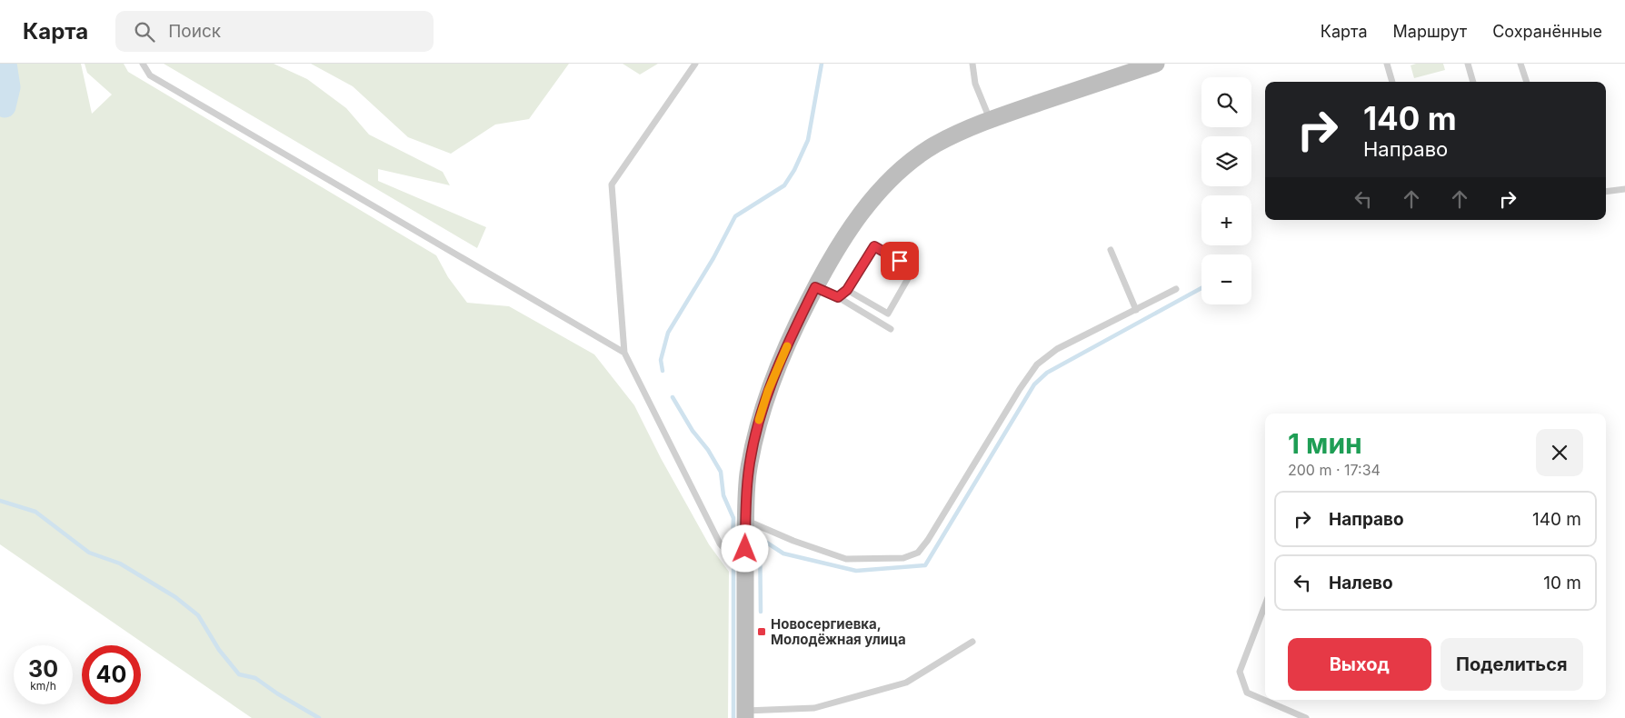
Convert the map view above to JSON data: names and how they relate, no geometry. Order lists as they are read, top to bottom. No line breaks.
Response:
{"places":{"transit":["Новосергиевка, Молодёжная улица"]},"page":{"header":"Карта","search":"Поиск","nav":["Карта","Маршрут","Сохранённые"],"map_buttons":["+","−"],"turn":["140 m","Направо"],"heading":["1 мин","200 m · 17:34"],"list":[{"name":"Направо","value":"140 m"},{"name":"Налево","value":"10 m"}],"buttons":["Выход","Поделиться"],"speed":"30 km/h","limit":"40"}}
